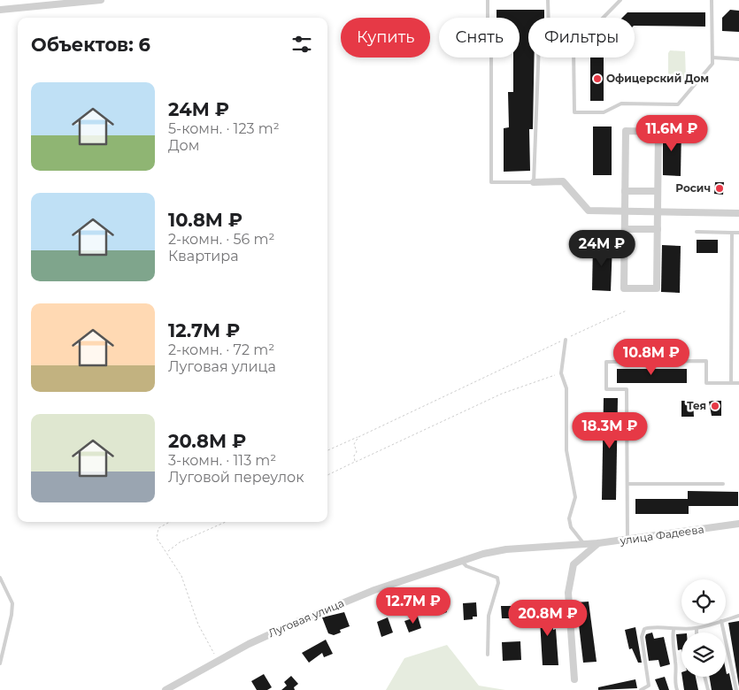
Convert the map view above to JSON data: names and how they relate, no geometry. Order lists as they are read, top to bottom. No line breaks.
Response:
{"streets":{"street":["улица Фадеева","Луговая улица"]},"crossings":[["улица Фадеева","Луговая улица"]],"places":["Офицерский Дом","Росич","Тея"],"page":{"chip":["Купить","Снять","Фильтры"],"heading":"Объектов: 6","list":[{"name":"24M ₽","note":"5-комн. · 123 m² · Дом"},{"name":"10.8M ₽","note":"2-комн. · 56 m² · Квартира"},{"name":"12.7M ₽","note":"2-комн. · 72 m² · Луговая улица"},{"name":"20.8M ₽","note":"3-комн. · 113 m² · Луговой переулок"}],"price":["11.6M ₽","24M ₽","10.8M ₽","18.3M ₽","12.7M ₽","20.8M ₽"]}}
